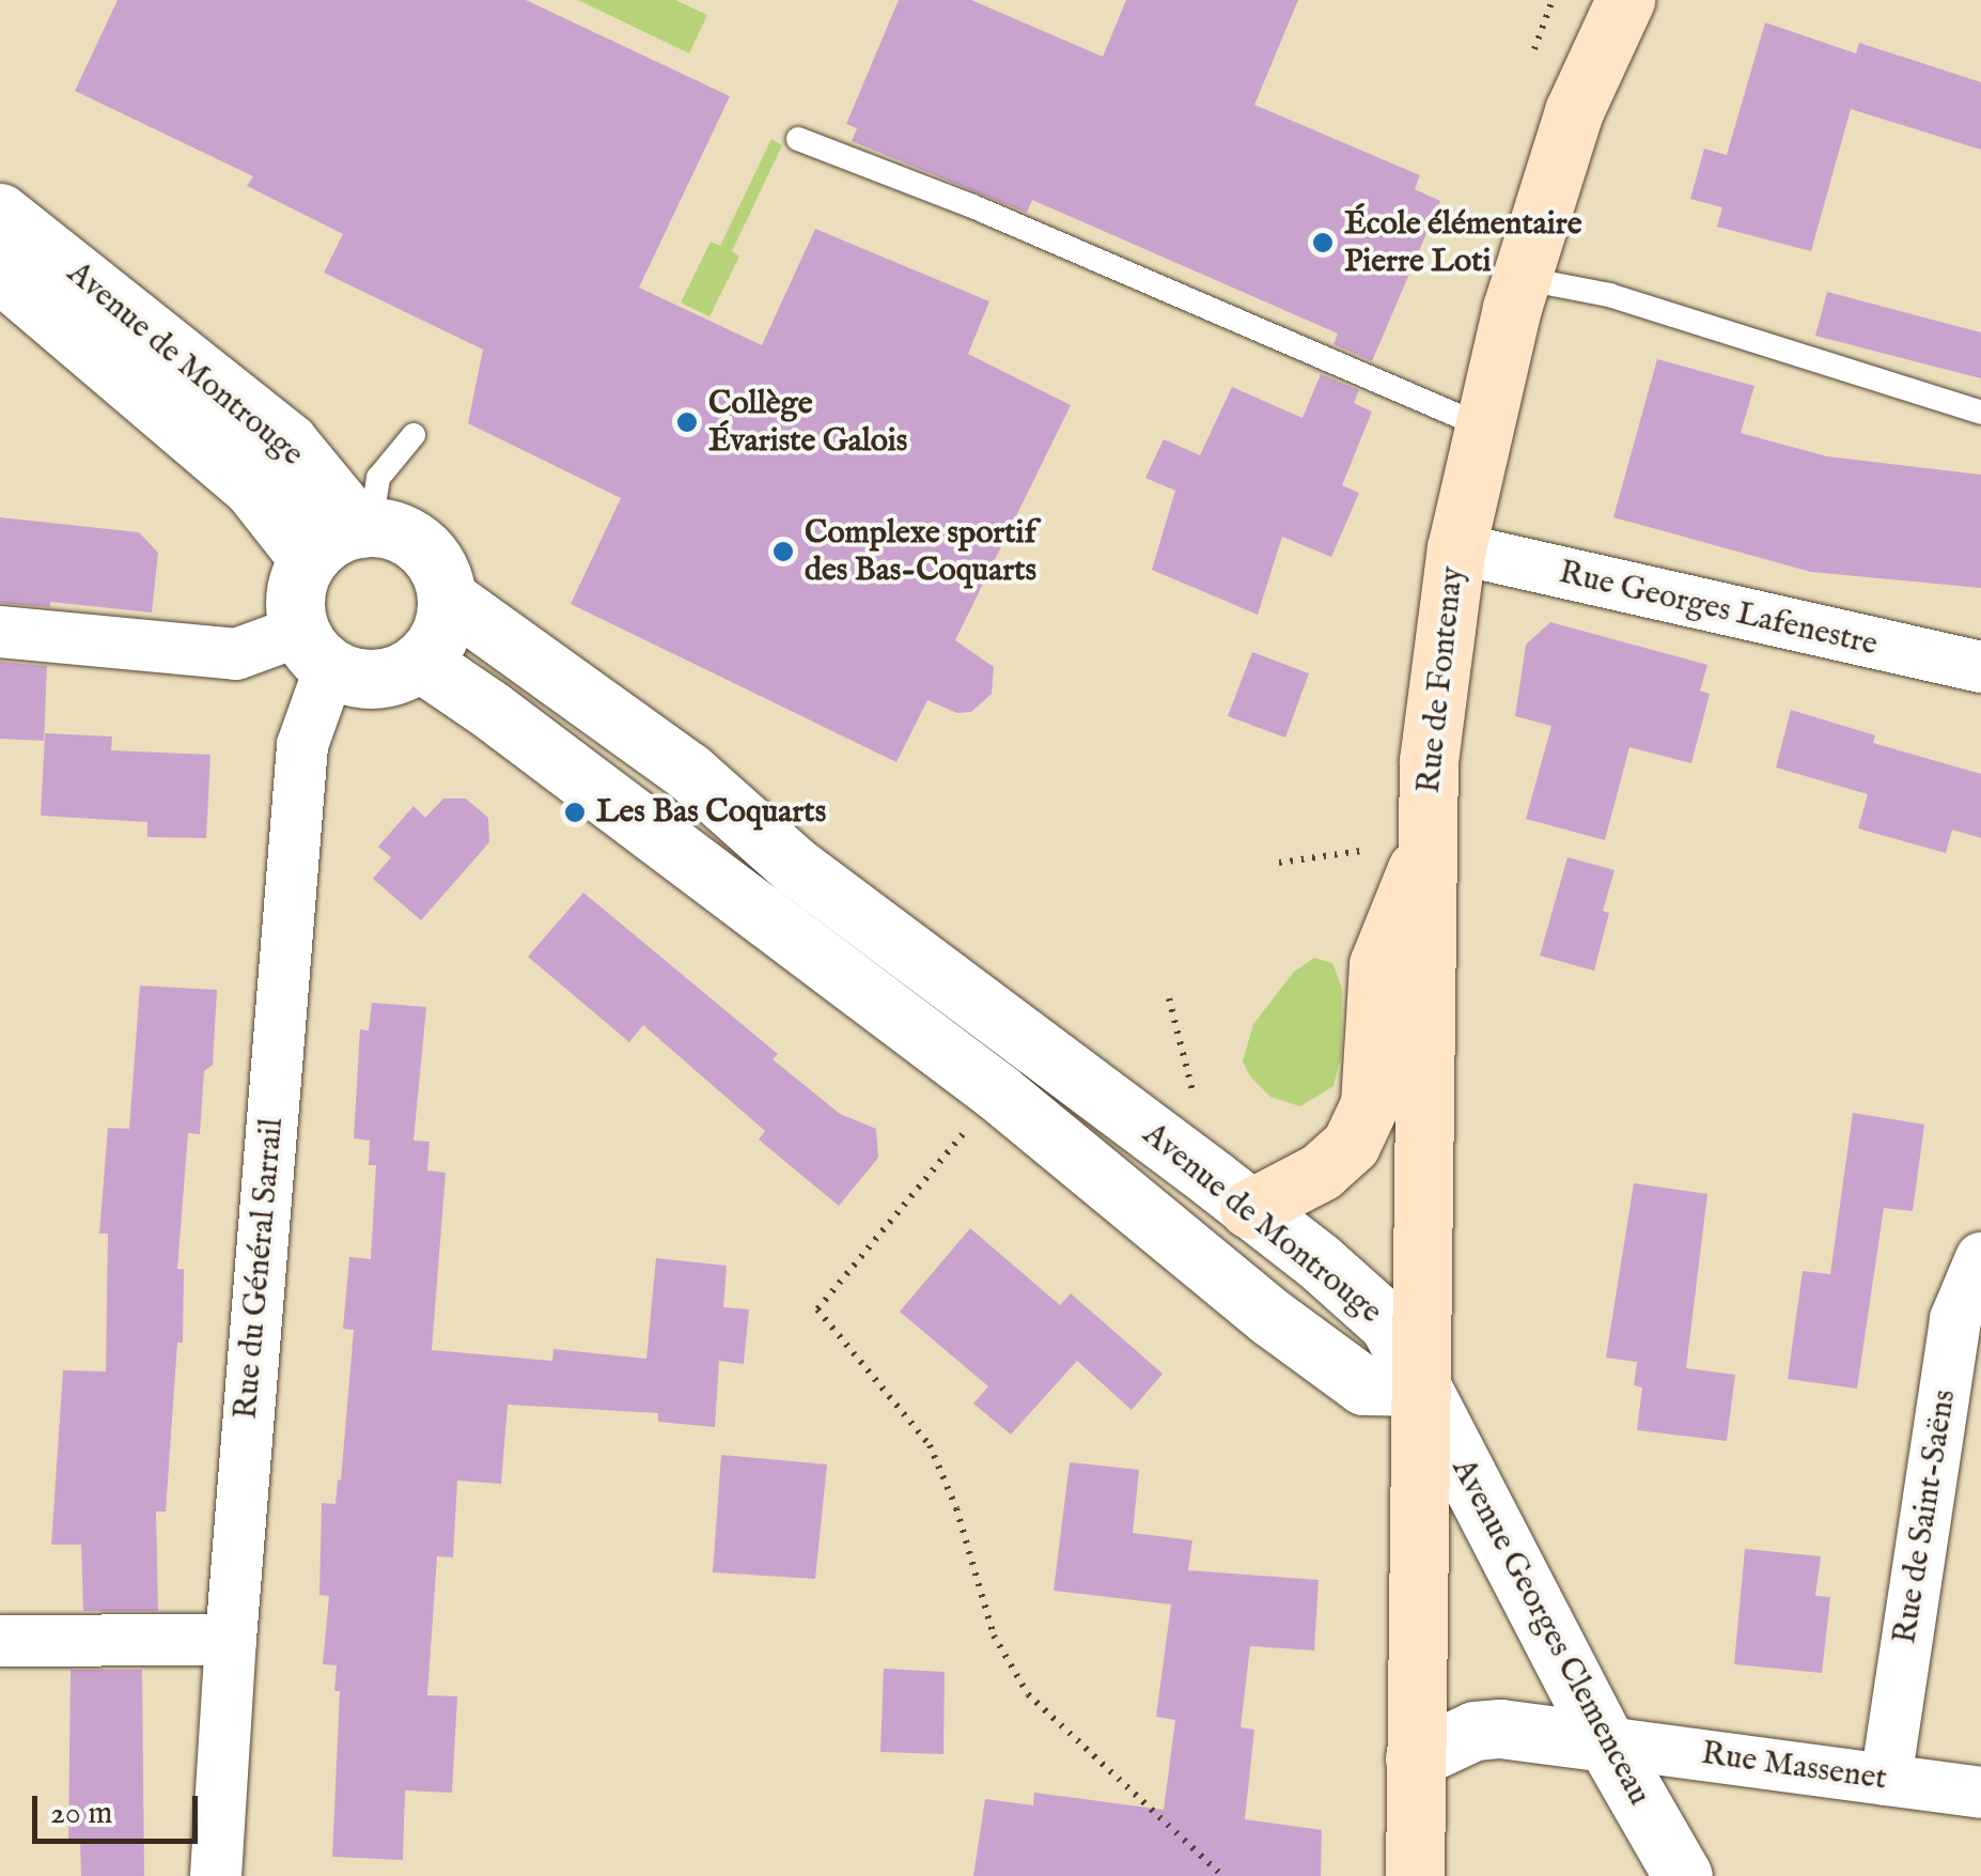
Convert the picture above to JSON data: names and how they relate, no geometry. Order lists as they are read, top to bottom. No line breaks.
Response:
{"streets":{"main road":["Rue de Fontenay"],"street":["Avenue de Montrouge","Rue Georges Lafenestre","Rue du Général Sarrail","Rue de Saint-Saëns","Avenue Georges Clemenceau","Rue Massenet"]},"crossings":[["Avenue de Montrouge","Rue de Fontenay"],["Avenue de Montrouge","Rue du Général Sarrail"],["Avenue de Montrouge","Avenue Georges Clemenceau"],["Rue Georges Lafenestre","Rue de Fontenay"],["Rue de Fontenay","Avenue Georges Clemenceau"],["Rue de Saint-Saëns","Rue Massenet"],["Avenue Georges Clemenceau","Rue Massenet"]],"places":["École élémentaire Pierre Loti","Collège Évariste Galois","Complexe sportif des Bas-Coquarts","Les Bas Coquarts"],"scale_bar":"20 m"}
